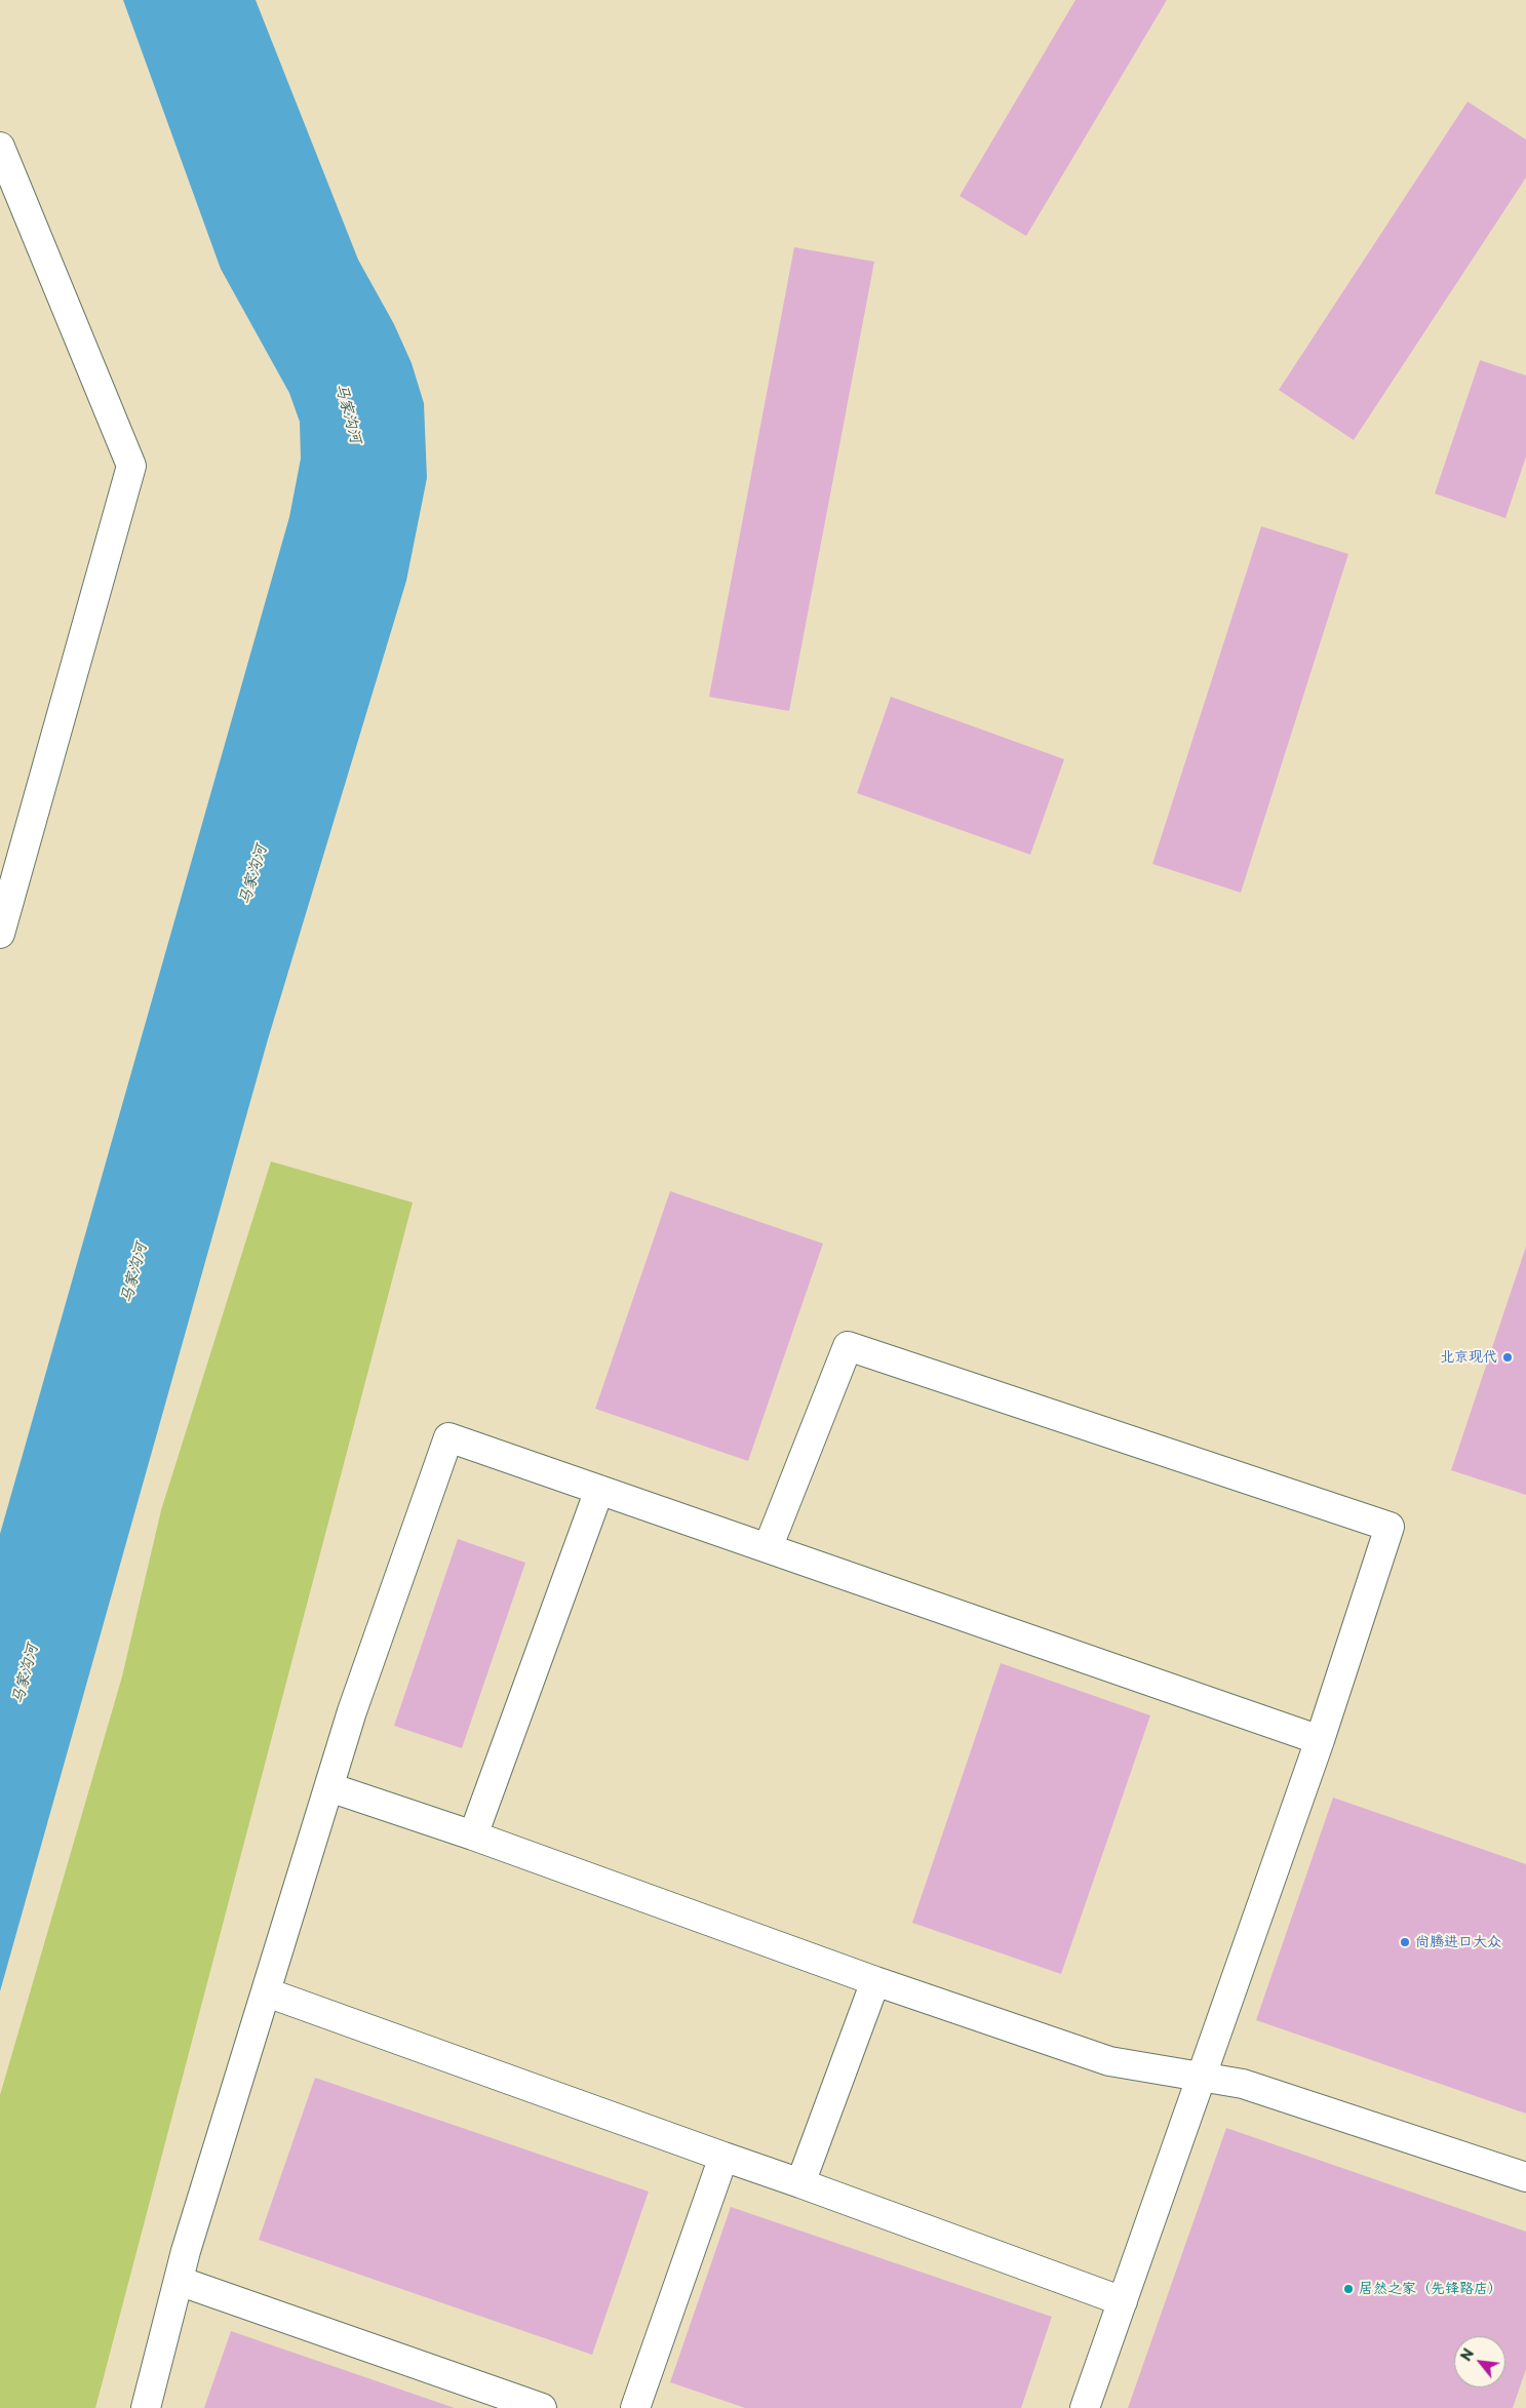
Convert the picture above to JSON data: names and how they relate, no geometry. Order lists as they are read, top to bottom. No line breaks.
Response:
{"water":["马家沟河"],"places":["北京现代","尚腾进口大众","居然之家（先锋路店）"],"north":"top left"}
